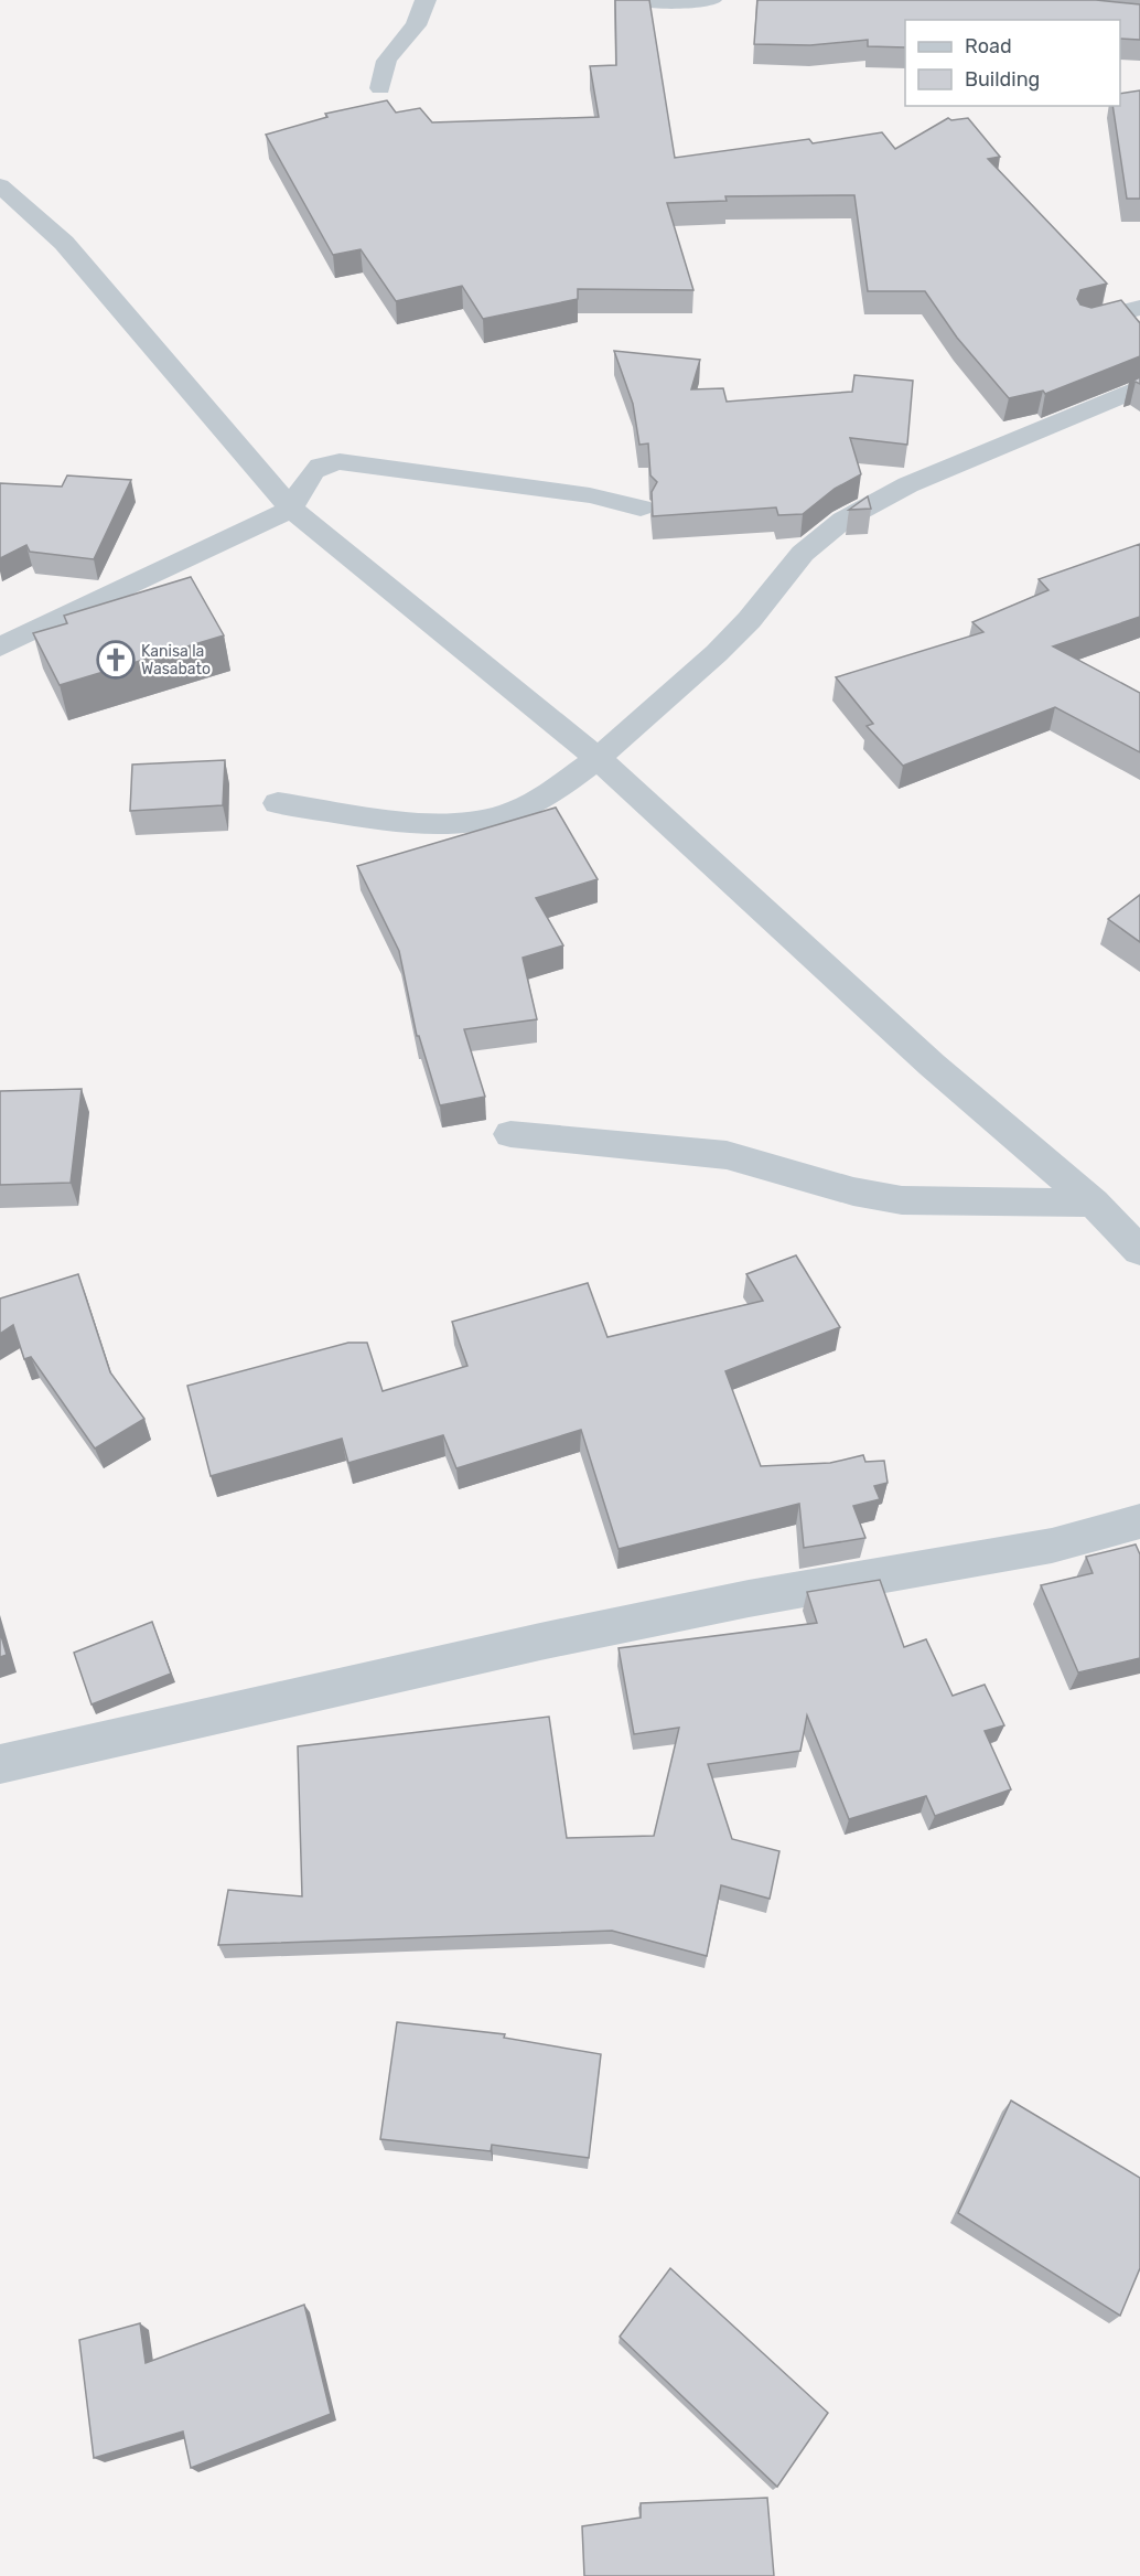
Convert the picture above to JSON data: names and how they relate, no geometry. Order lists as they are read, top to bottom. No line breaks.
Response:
{"places":{"church":["Kanisa la Wasabato"]},"legend":["Road","Building"]}
